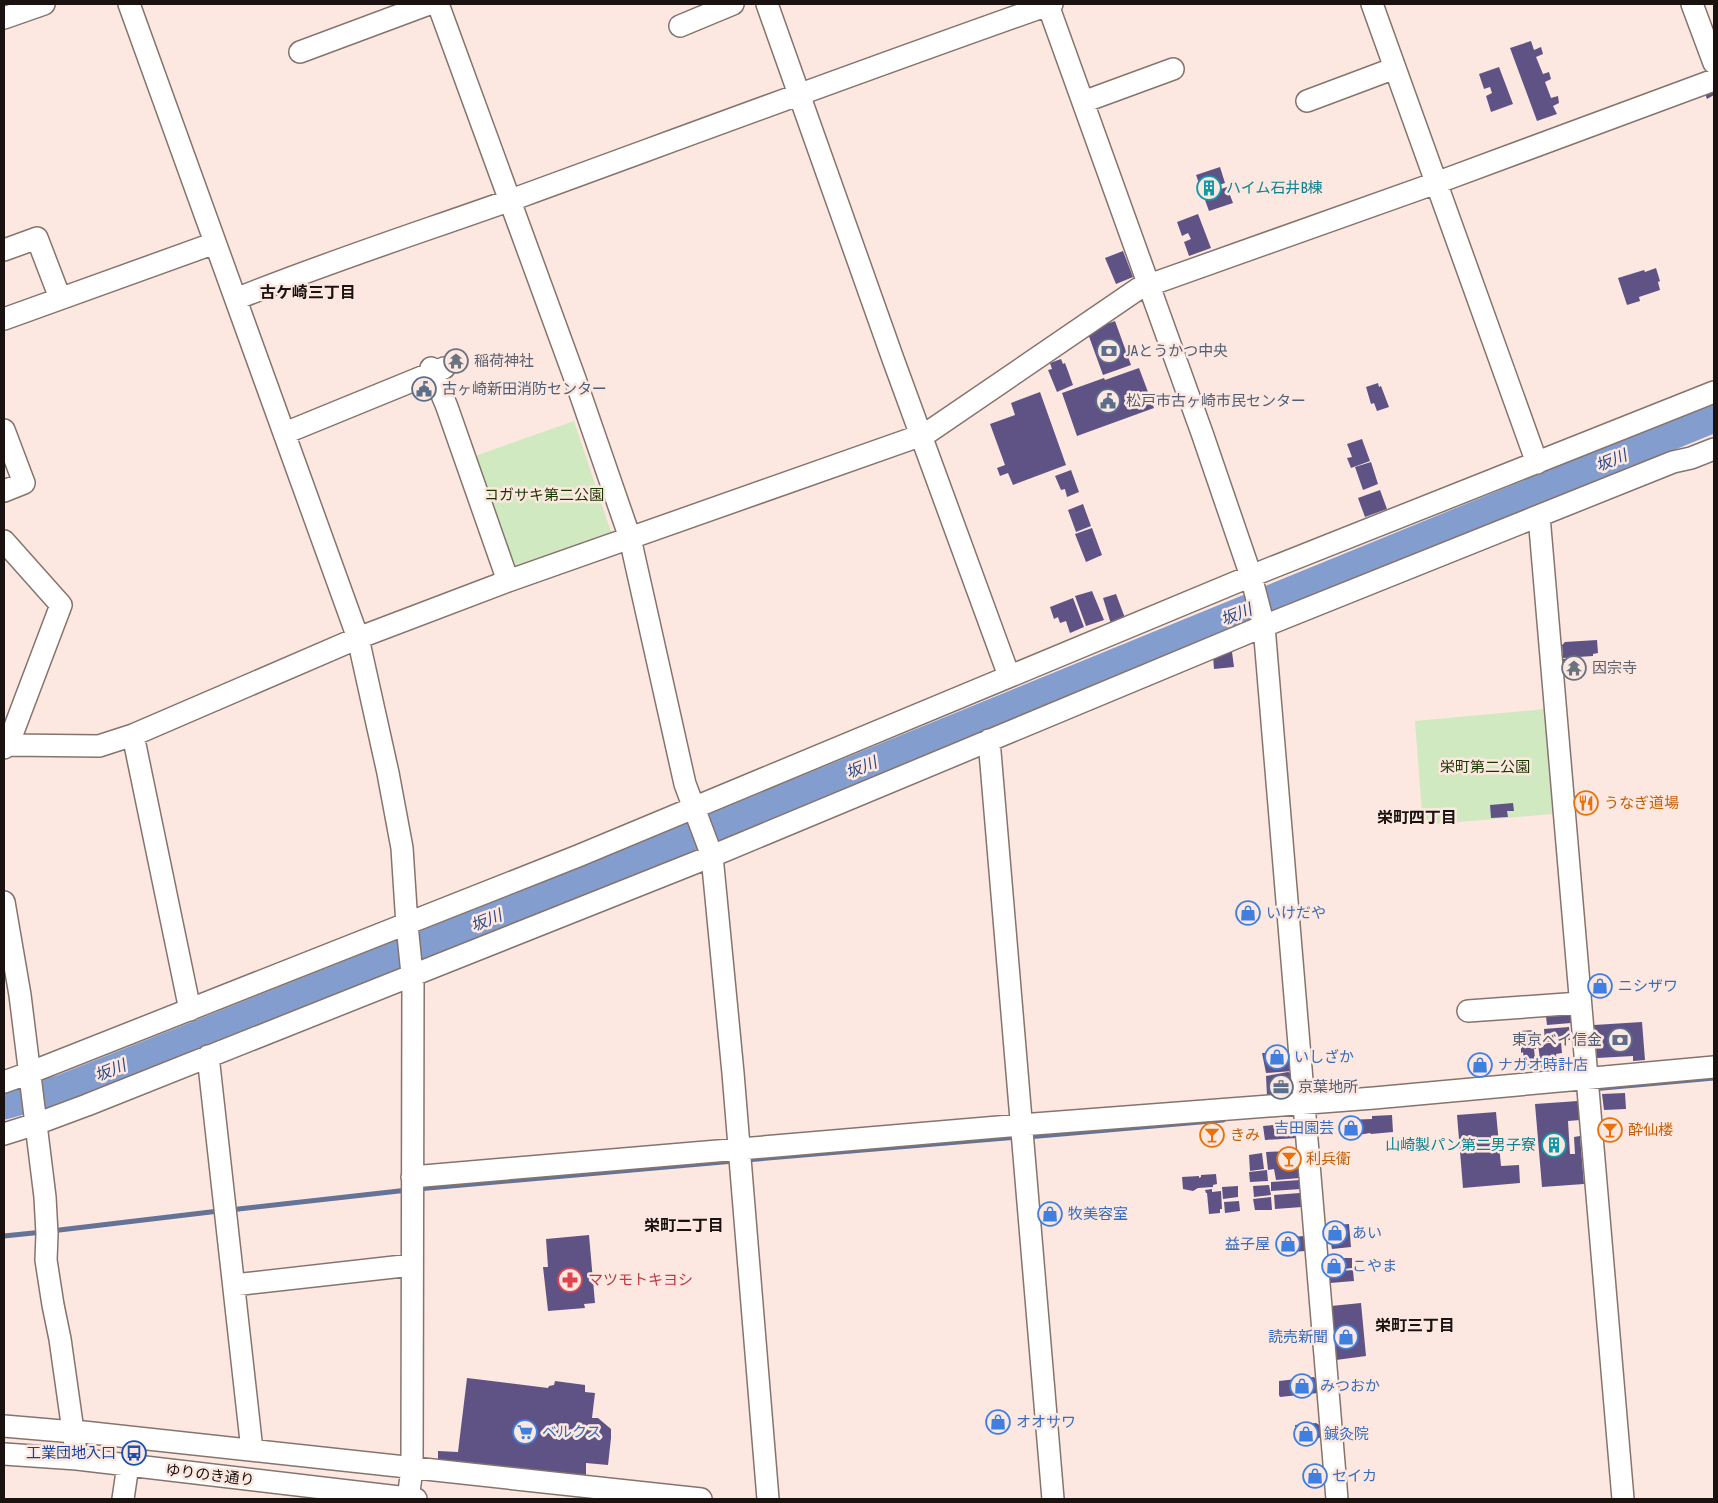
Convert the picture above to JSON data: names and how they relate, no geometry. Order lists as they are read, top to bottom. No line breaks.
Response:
{"streets":{"street":["ゆりのき通り"]},"districts":["古ケ崎三丁目","栄町四丁目","栄町二丁目","栄町三丁目"],"water":["坂川"],"parks":["コガサキ第二公園","栄町第二公園"],"places":{"building":["ハイム石井B棟","山崎製パン第二男子寮"],"bank":["JAとうかつ中央","東京ベイ信金"],"temple":["稲荷神社","因宗寺"],"public building":["古ヶ崎新田消防センター","松戸市古ヶ崎市民センター"],"restaurant":["うなぎ道場"],"shop":["いけだや","ニシザワ","いしざか","ナガオ時計店","吉田園芸","牧美容室","あい","益子屋","こやま","読売新聞","みつおか","オオサワ","鍼灸院","セイカ"],"office":["京葉地所"],"bar":["酔仙楼","きみ","利兵衛"],"pharmacy":["マツモトキヨシ"],"supermarket":["ベルクス"],"bus stop":["工業団地入口"]}}
